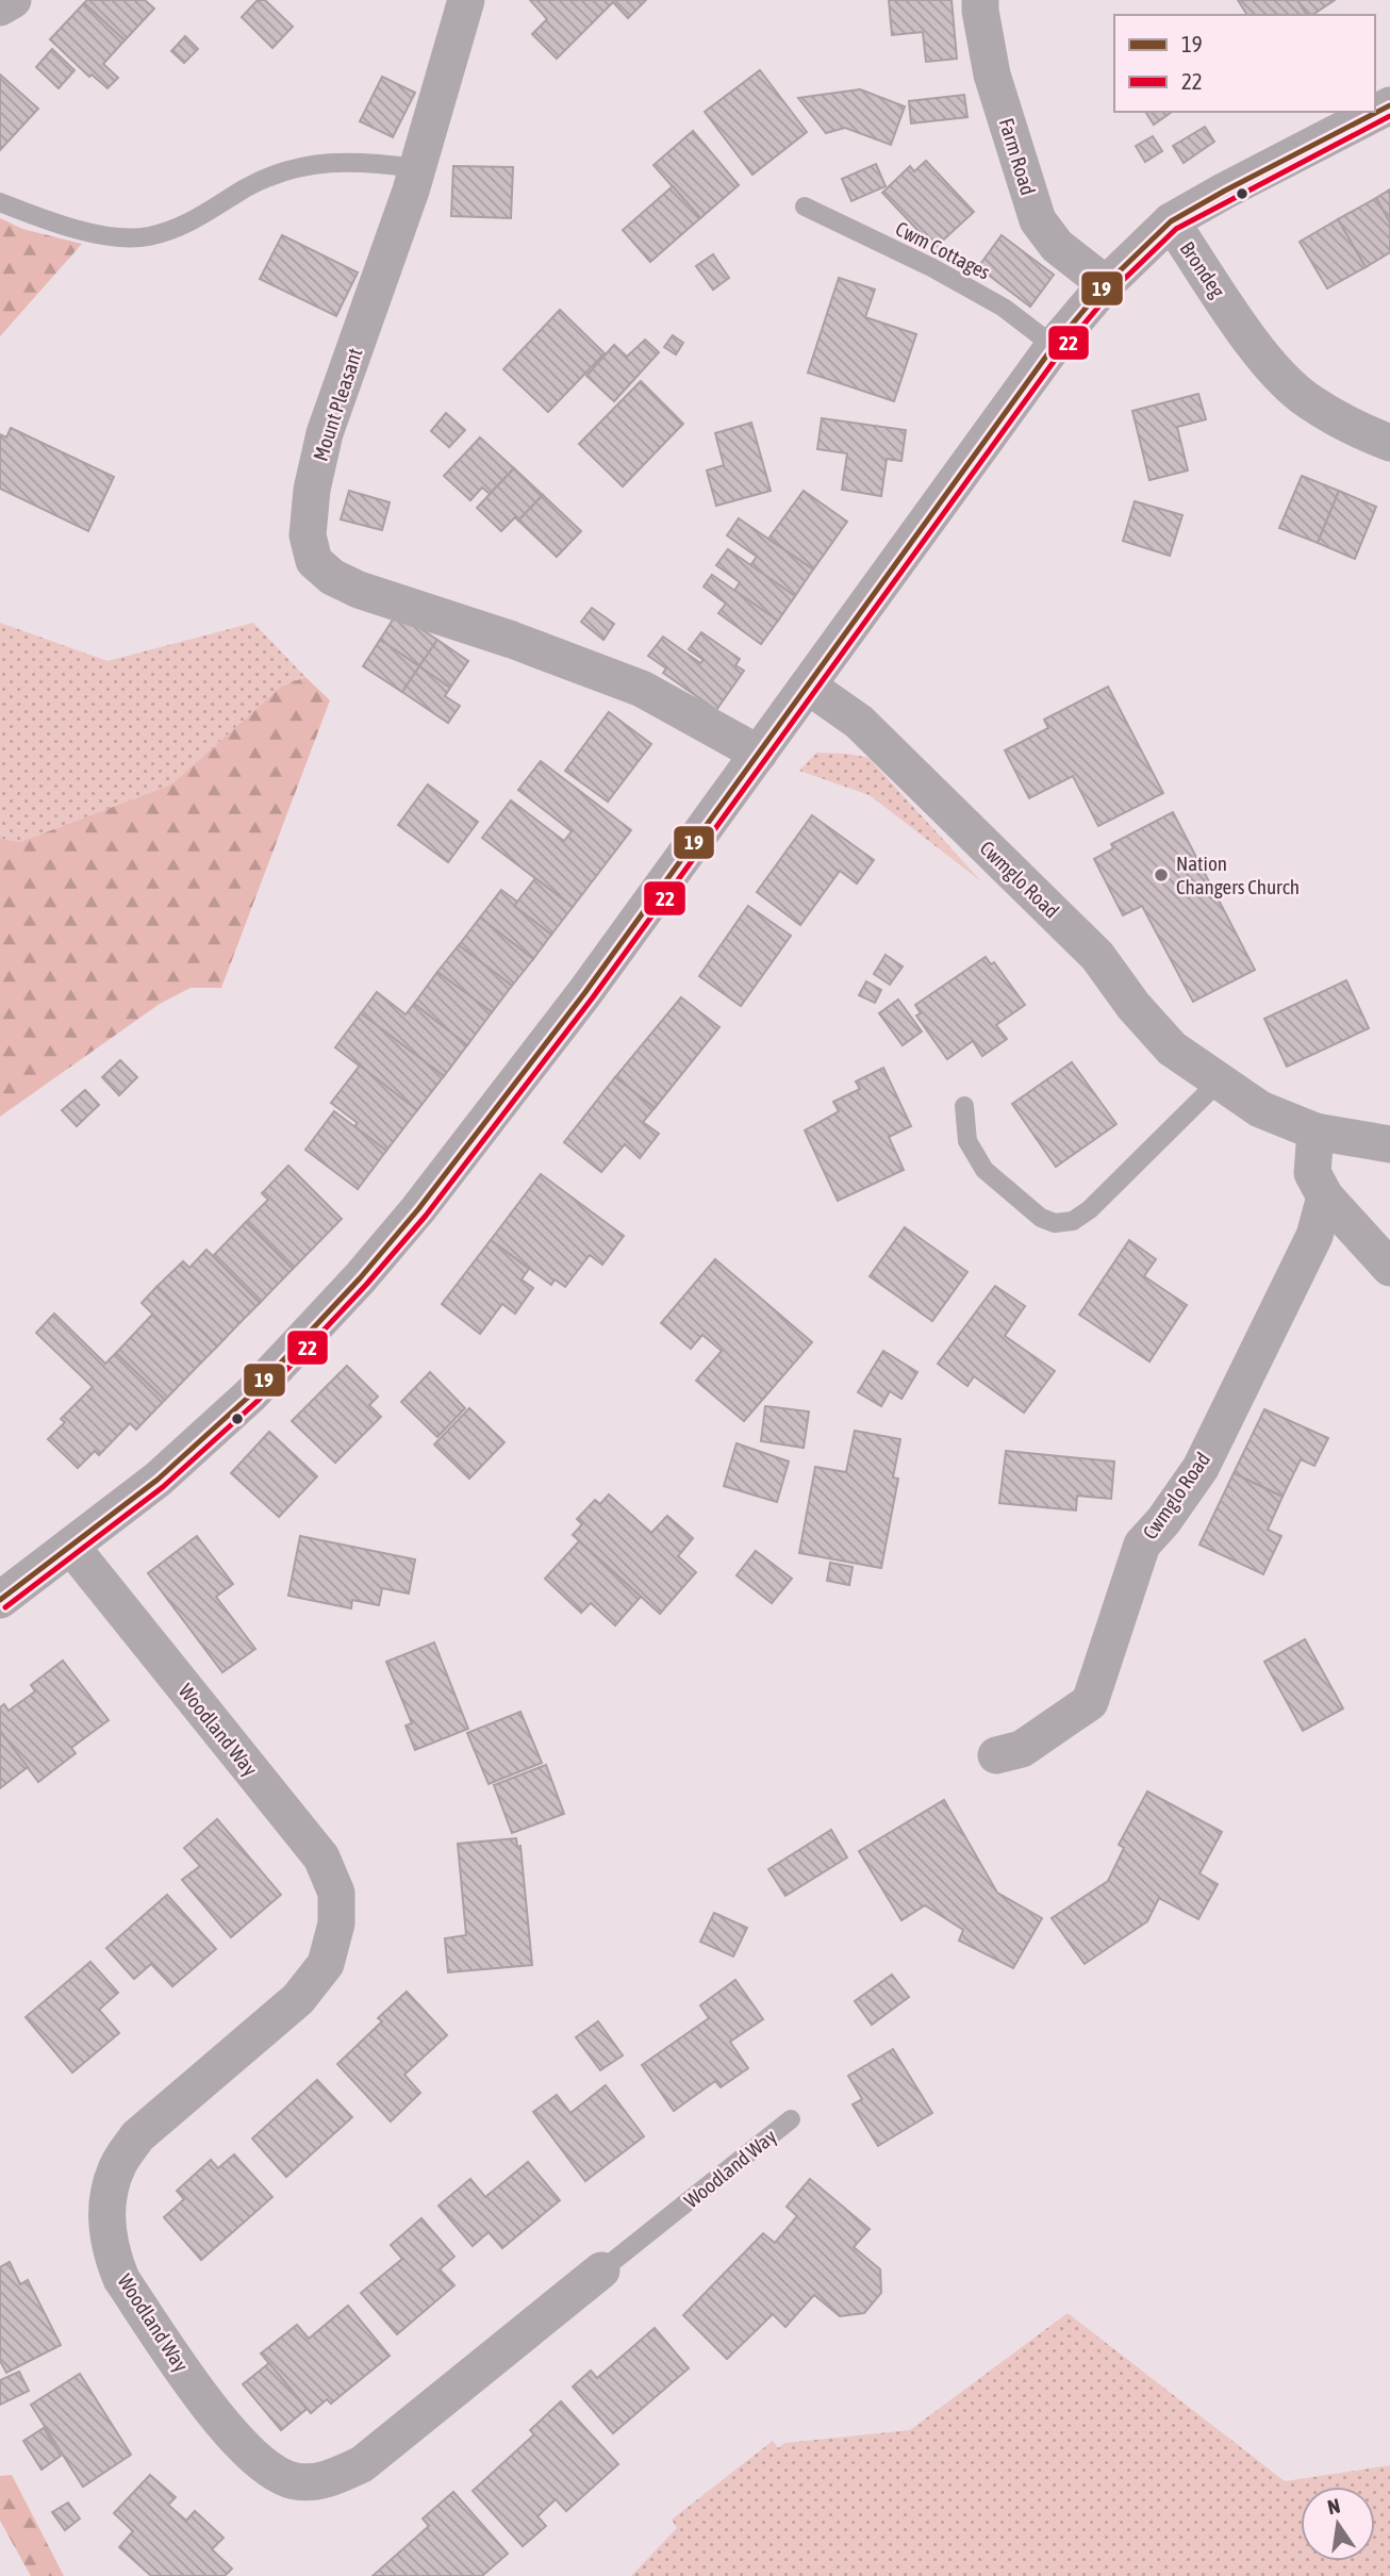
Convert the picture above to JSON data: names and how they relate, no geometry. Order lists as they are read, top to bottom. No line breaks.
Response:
{"streets":{"street":["Farm Road","Brondeg","Mount Pleasant","Cwmglo Road","Woodland Way"],"lane":["Cwm Cottages"]},"places":["Nation Changers Church"],"lines":["transit line 19","transit line 22"],"legend":["19","22"],"north":"top"}
